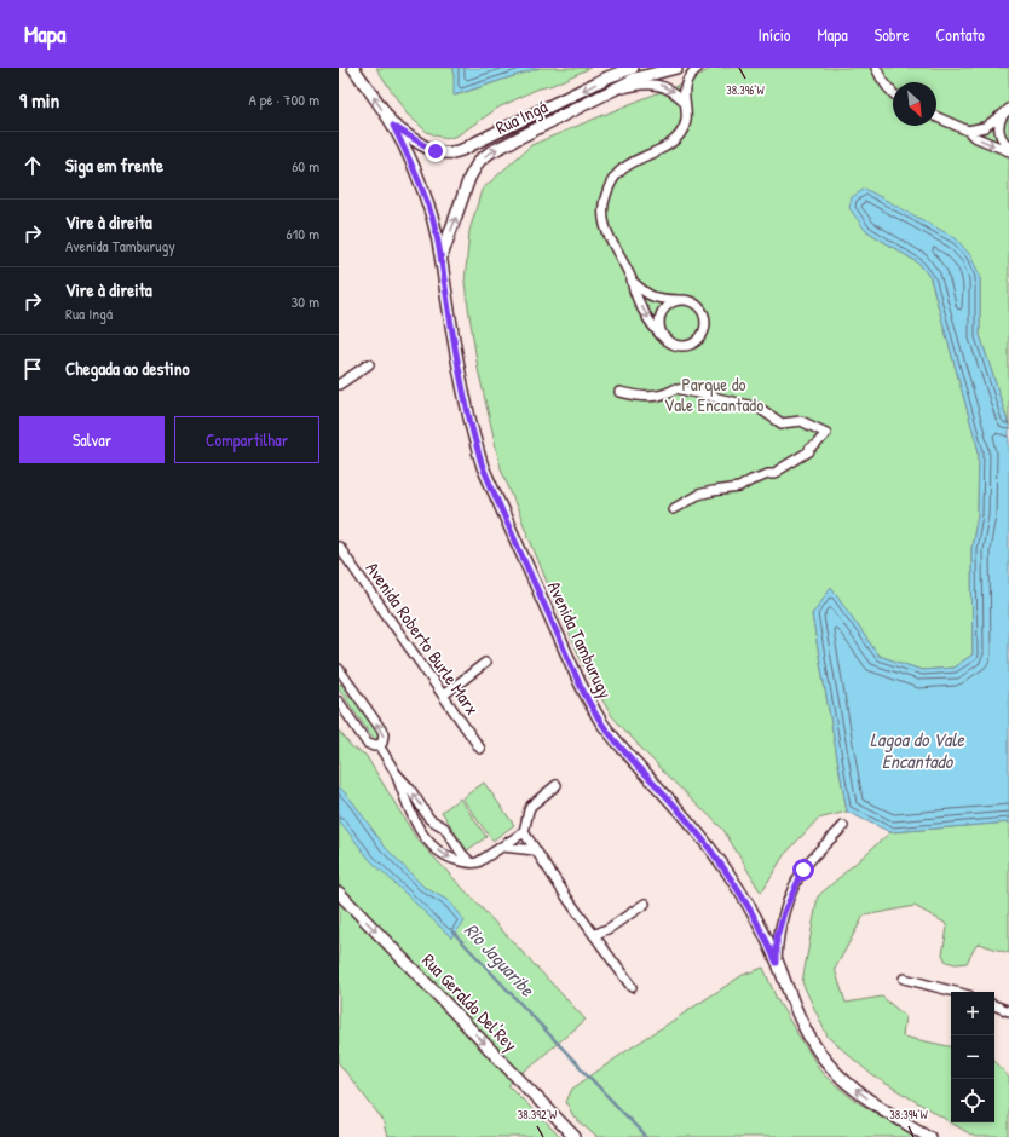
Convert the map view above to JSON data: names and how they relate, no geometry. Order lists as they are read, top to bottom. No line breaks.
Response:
{"streets":{"main road":["Rua Ingá","Avenida Tamburugy","Rua Geraldo Del'Rey"],"street":["Avenida Roberto Burle Marx"]},"crossings":[["Rua Ingá","Avenida Tamburugy"]],"one_way":["Rua Geraldo Del'Rey"],"water":["Lagoa do Vale Encantado","Rio Jaguaribe"],"parks":["Parque do Vale Encantado"],"north":"bottom right","page":{"header":"Mapa","nav":["Início","Mapa","Sobre","Contato"],"heading":["9 min","A pé · 700 m"],"list":[["Siga em frente","60 m"],["Vire à direita","Avenida Tamburugy","610 m"],["Vire à direita","Rua Ingá","30 m"],"Chegada ao destino"],"buttons":["Salvar","Compartilhar"],"map_buttons":["+","−"]},"coordinates":["38.396°W","38.392°W","38.394°W"]}
